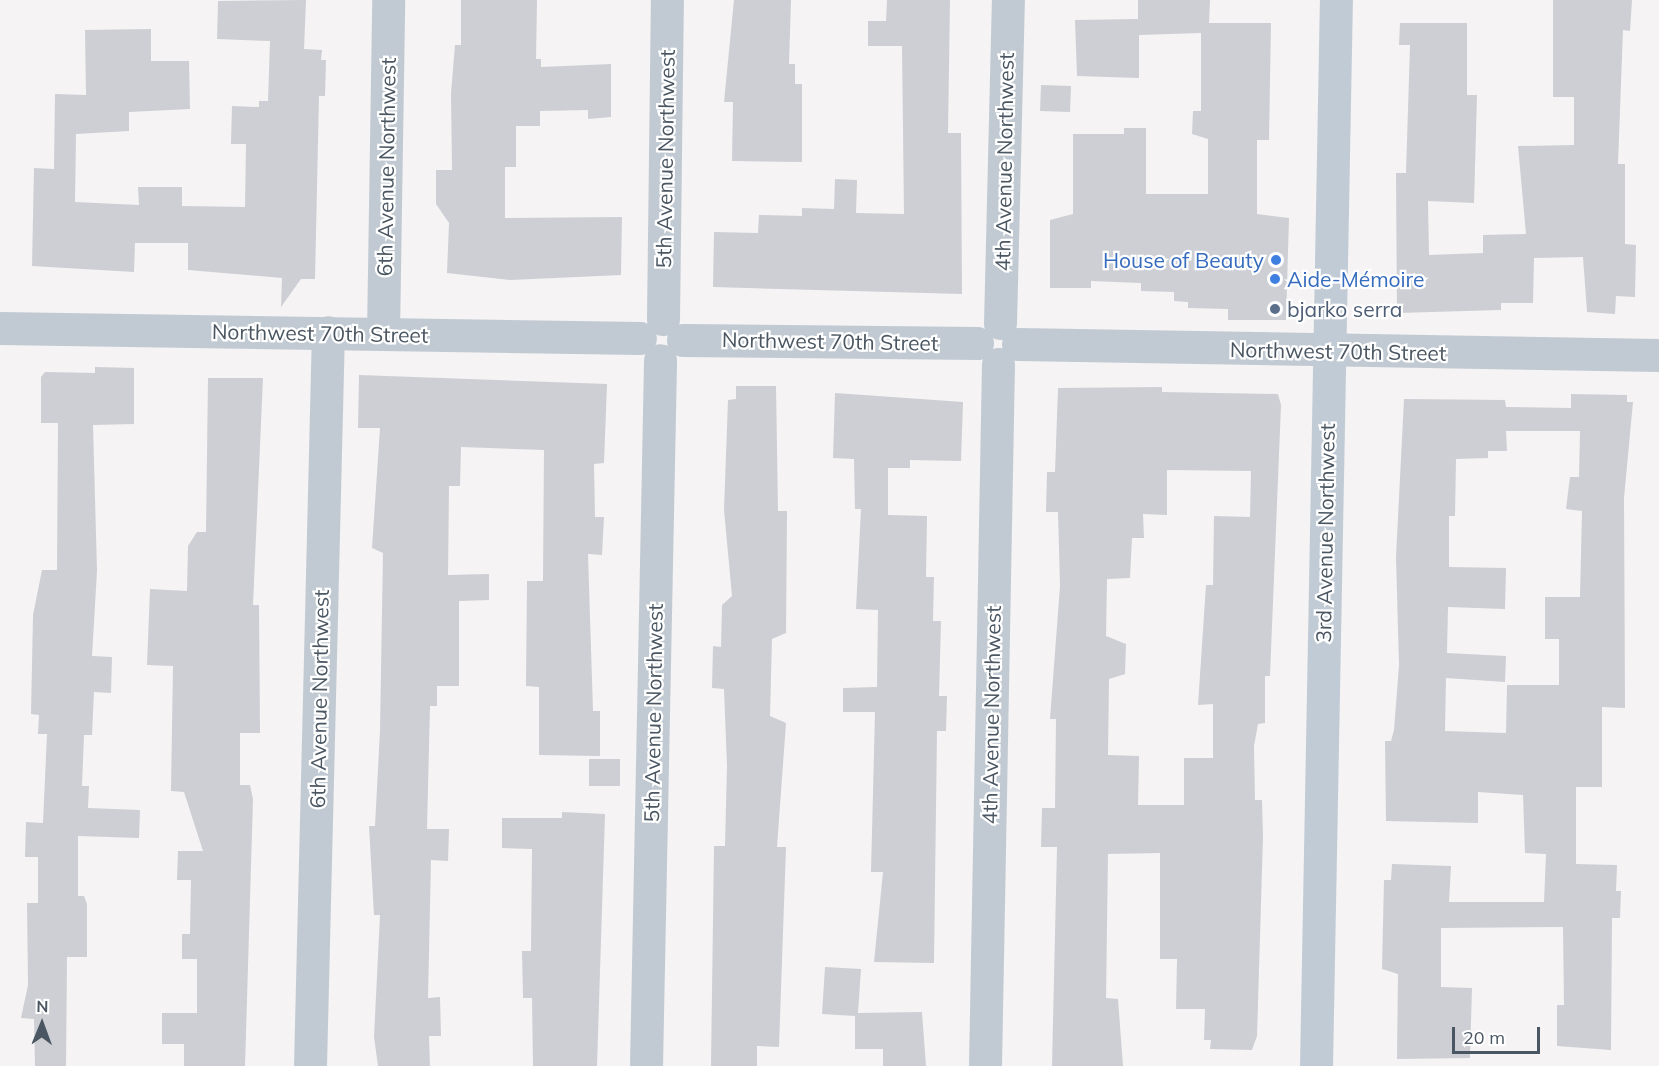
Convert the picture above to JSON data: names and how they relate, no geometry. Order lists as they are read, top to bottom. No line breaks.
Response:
{"streets":{"street":["5th Avenue Northwest","4th Avenue Northwest","6th Avenue Northwest","Northwest 70th Street","3rd Avenue Northwest"]},"crossings":[["5th Avenue Northwest","Northwest 70th Street"],["4th Avenue Northwest","Northwest 70th Street"],["6th Avenue Northwest","Northwest 70th Street"],["Northwest 70th Street","3rd Avenue Northwest"]],"places":["House of Beauty","Aide-Mémoire","bjarko serra"],"scale_bar":"20 m","north":"top"}
